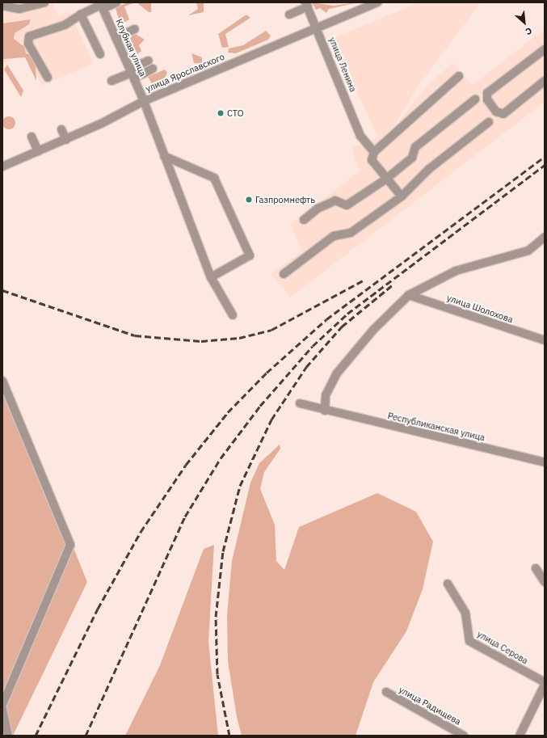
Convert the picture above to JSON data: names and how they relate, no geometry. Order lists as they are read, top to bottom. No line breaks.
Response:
{"streets":{"street":["Клубная улица","улица Ленина","улица Ярославского","улица Шолохова","Республиканская улица","улица Серова","улица Радищева"]},"crossings":[["Клубная улица","улица Ярославского"],["улица Ленина","улица Ярославского"]],"places":["СТО","Газпромнефть"],"north":"bottom right"}
